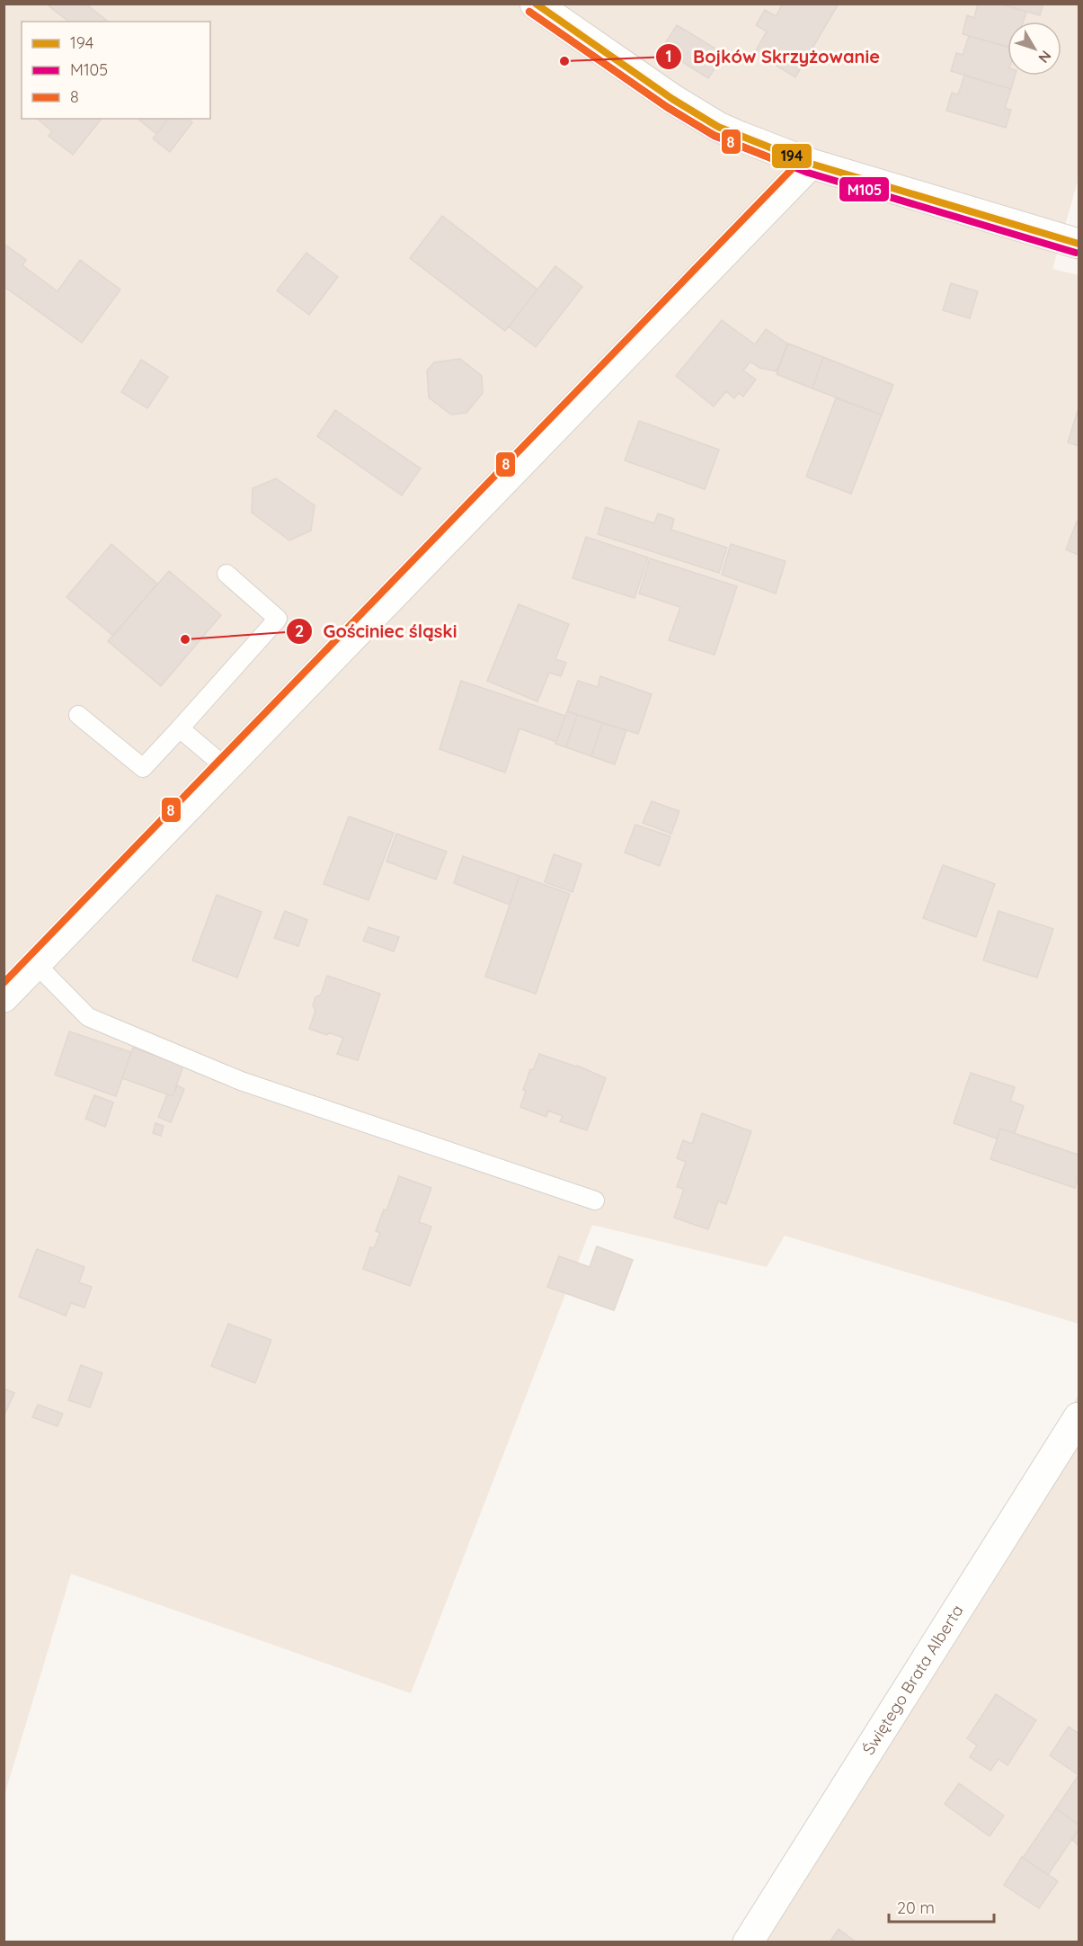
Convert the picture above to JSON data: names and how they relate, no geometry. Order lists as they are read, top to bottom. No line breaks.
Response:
{"streets":{"street":["Świętego Brata Alberta"]},"places":["Bojków Skrzyżowanie","Gościniec śląski"],"lines":["transit line 194","transit line M105","transit line 8"],"legend":["194","M105","8"],"scale_bar":"20 m","north":"bottom right"}
